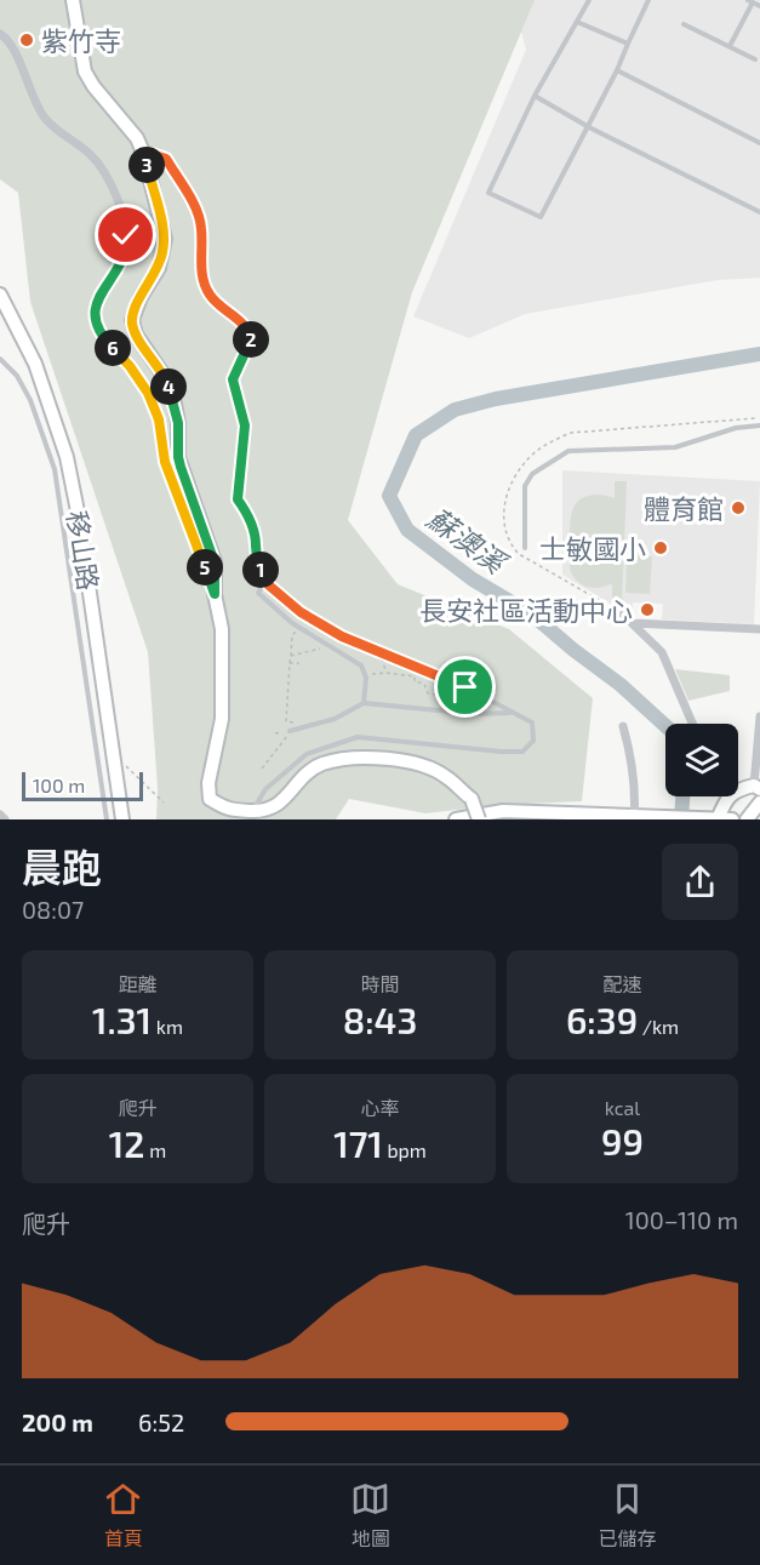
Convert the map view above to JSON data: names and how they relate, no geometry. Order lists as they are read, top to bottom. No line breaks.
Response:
{"streets":{"main road":["移山路"]},"water":["蘇澳溪"],"places":["紫竹寺","體育館","士敏國小","長安社區活動中心"],"scale_bar":"100 m","page":{"pins":["3","2","6","4","5","1"],"scale":"100 m","heading":["晨跑","08:07"],"stats":[["距離","1.31 km"],["時間","8:43"],["配速","6:39 /km"],["爬升","12 m"],["心率","171 bpm"],["kcal","99"]],"chart":["爬升","100–110 m"],"list":[{"name":"200 m","note":"6:52"}],"tabs":["首頁","地圖","已儲存"]}}
